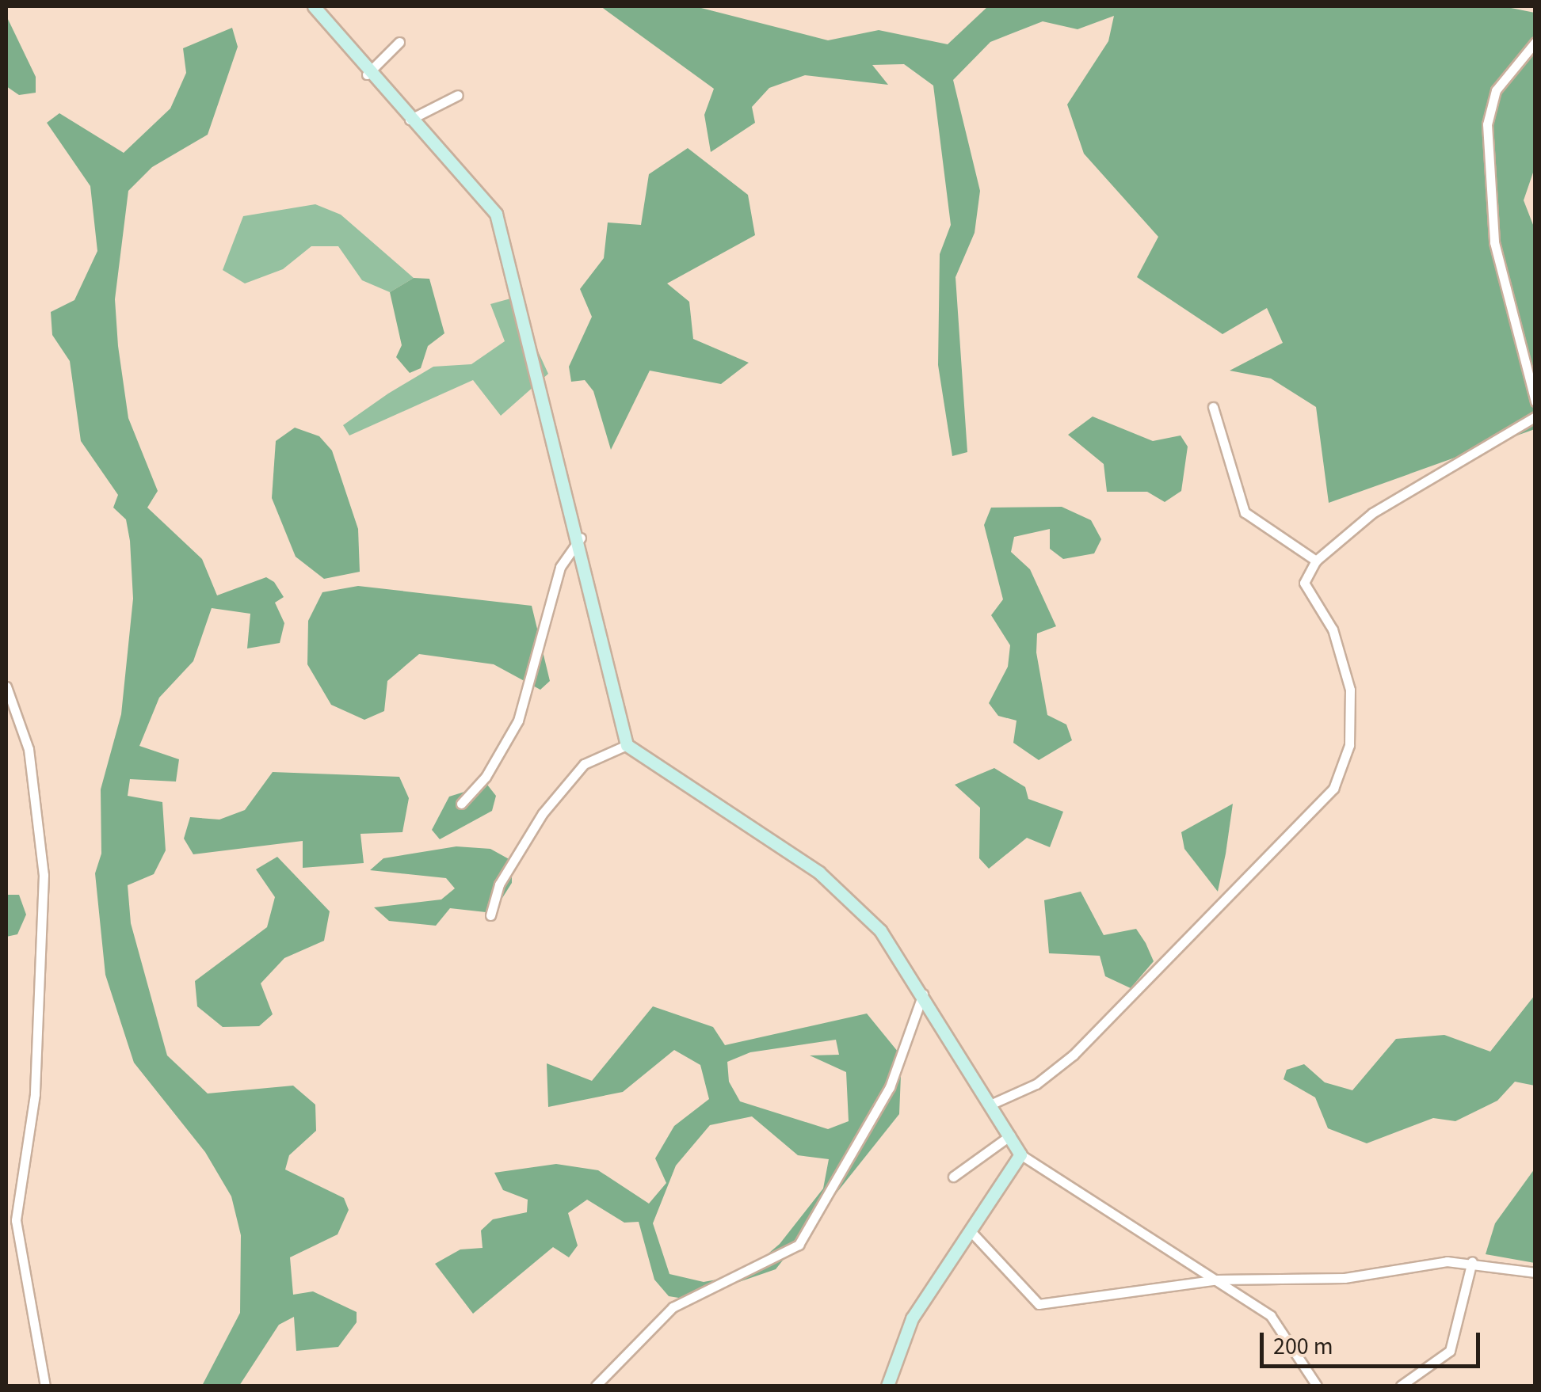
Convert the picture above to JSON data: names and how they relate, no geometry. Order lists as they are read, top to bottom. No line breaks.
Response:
{"scale_bar":"200 m"}
